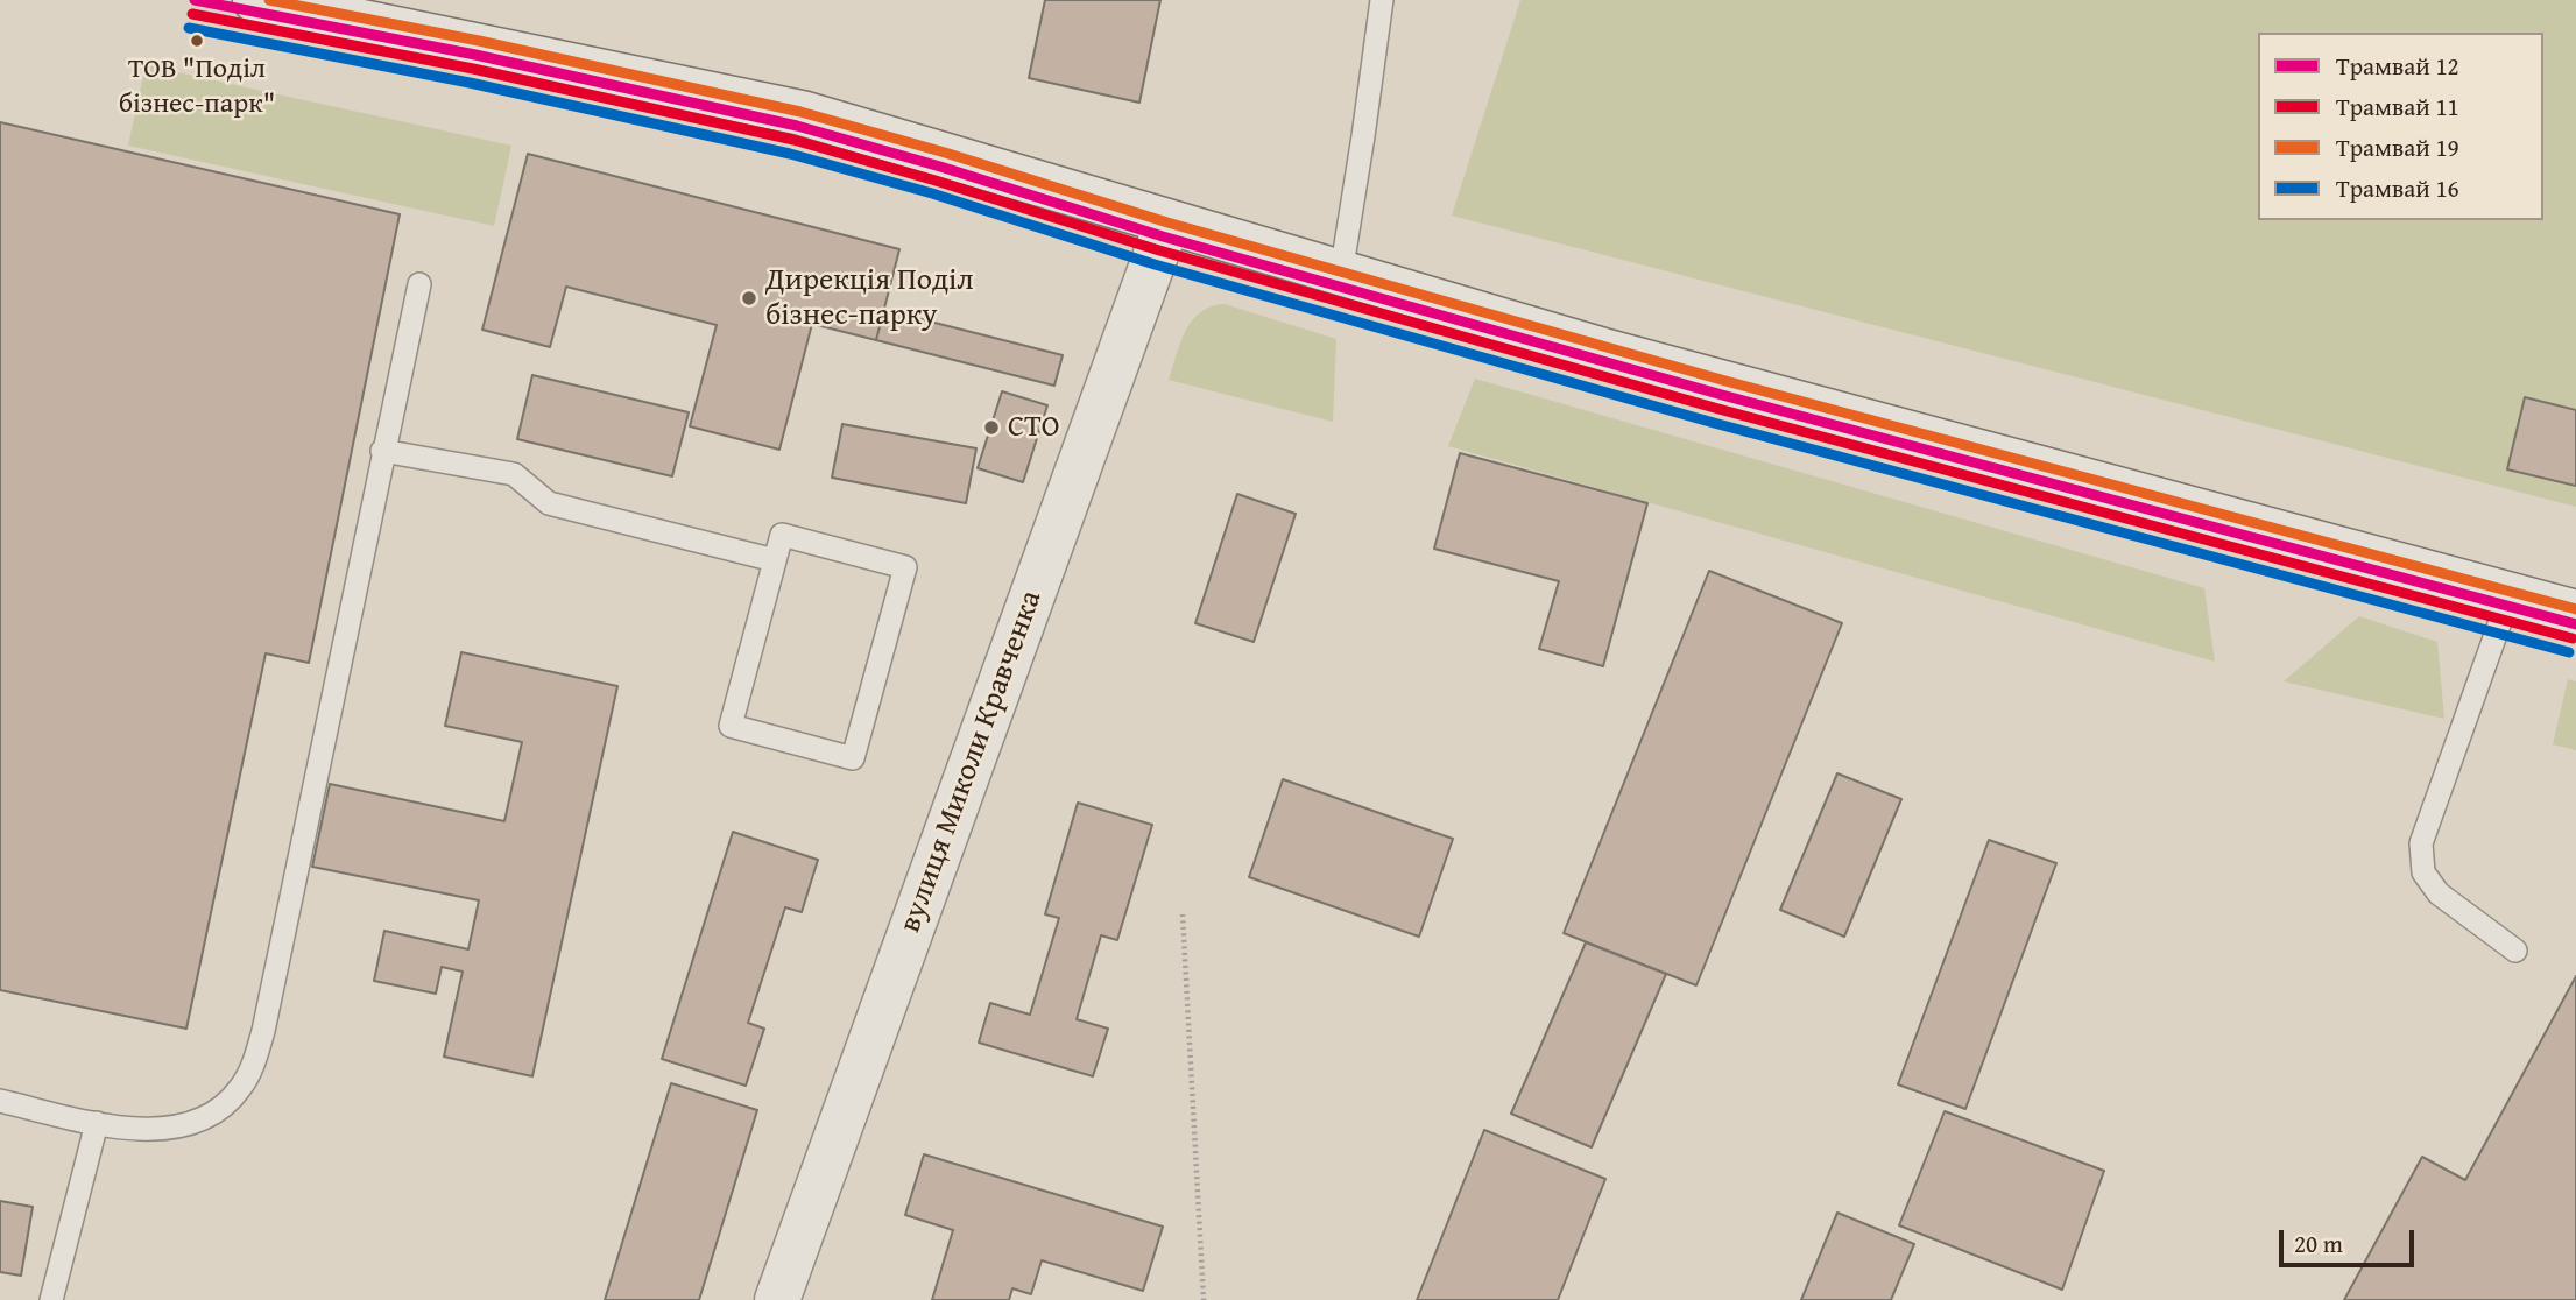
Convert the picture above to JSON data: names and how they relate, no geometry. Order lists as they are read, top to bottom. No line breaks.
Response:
{"streets":{"main road":["вулиця Миколи Кравченка"]},"places":["ТОВ \"Поділ бізнес-парк\"","Дирекція Поділ бізнес-парку","СТО"],"lines":["tram line 12","tram line 19","tram line 11","tram line 16"],"legend":["Трамвай 12","Трамвай 11","Трамвай 19","Трамвай 16"],"scale_bar":"20 m"}
